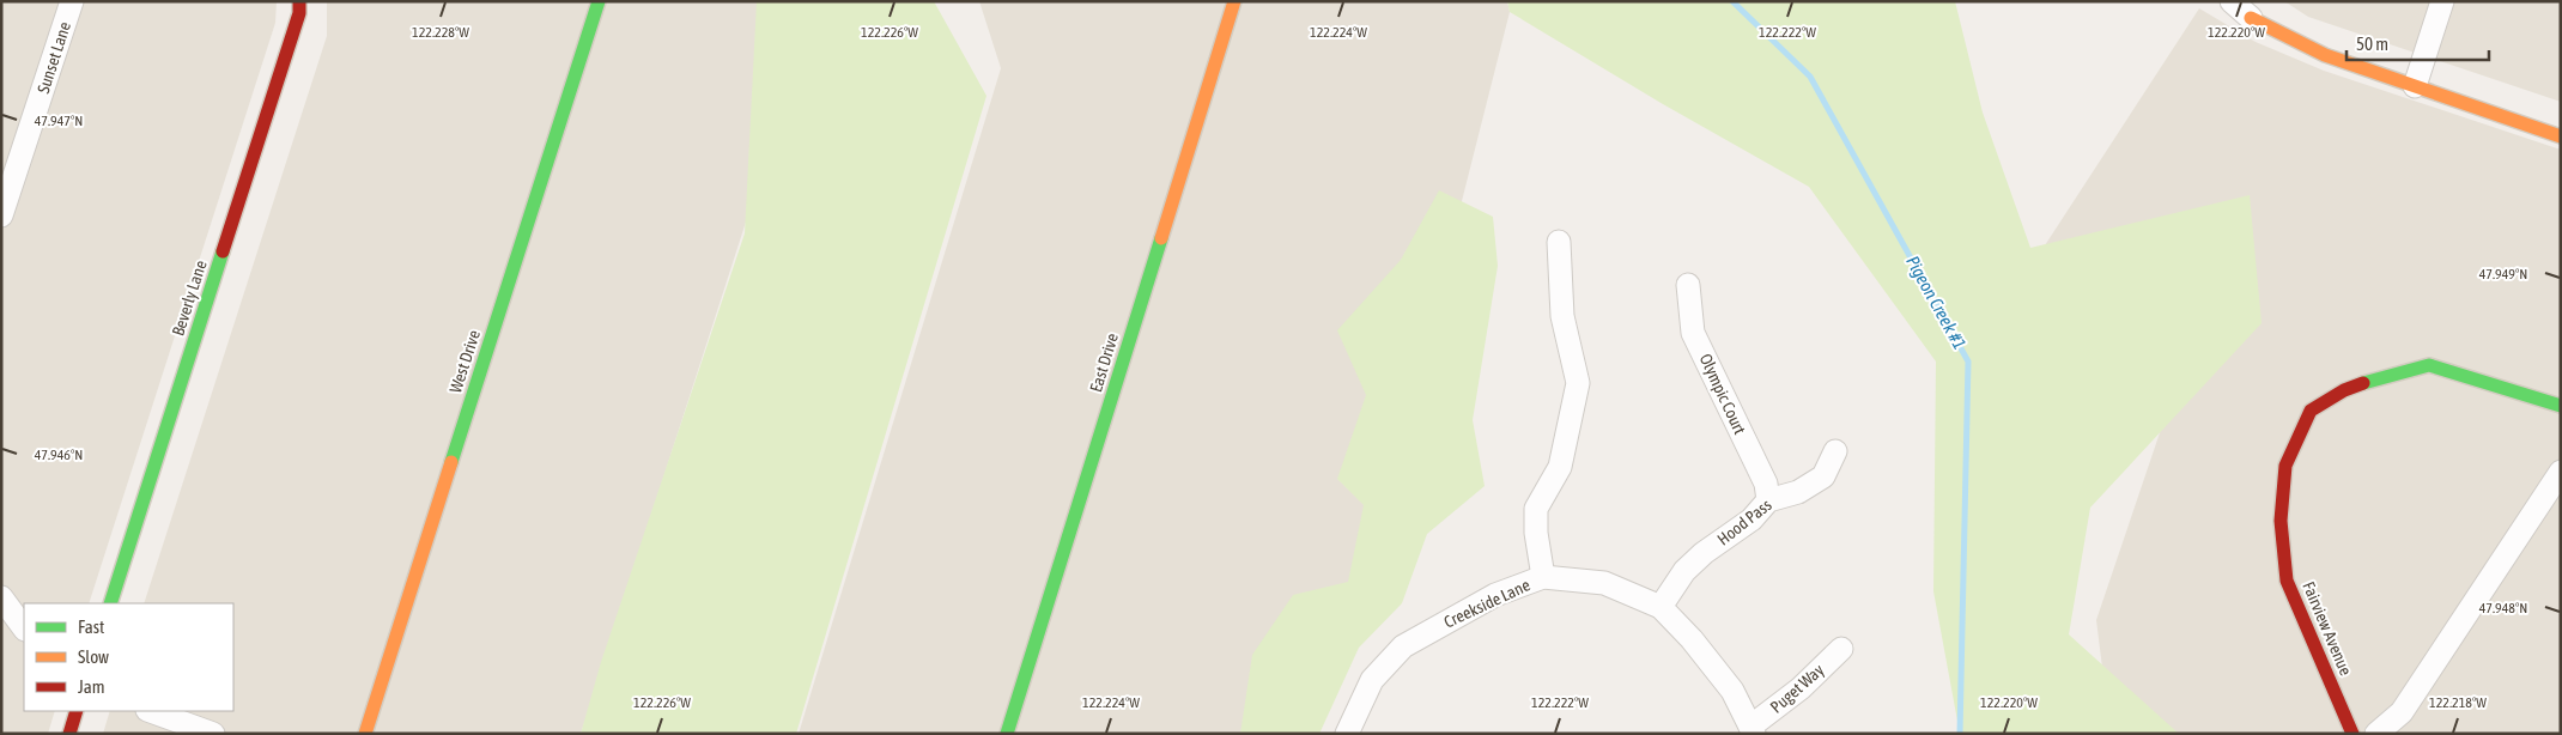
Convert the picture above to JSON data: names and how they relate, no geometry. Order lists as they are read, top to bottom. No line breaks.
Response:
{"streets":{"street":["Sunset Lane","Beverly Lane","West Drive","East Drive","Olympic Court","Hood Pass","Creekside Lane","Fairview Avenue","Puget Way"]},"crossings":[["Olympic Court","Hood Pass"],["Hood Pass","Creekside Lane"],["Creekside Lane","Puget Way"]],"water":["Pigeon Creek #1"],"legend":["Fast","Slow","Jam"],"scale_bar":"50 m","coordinates":["122.228°W","122.226°W","122.224°W","122.222°W","122.220°W","47.947°N","47.949°N","47.946°N","47.948°N","122.218°W"]}
